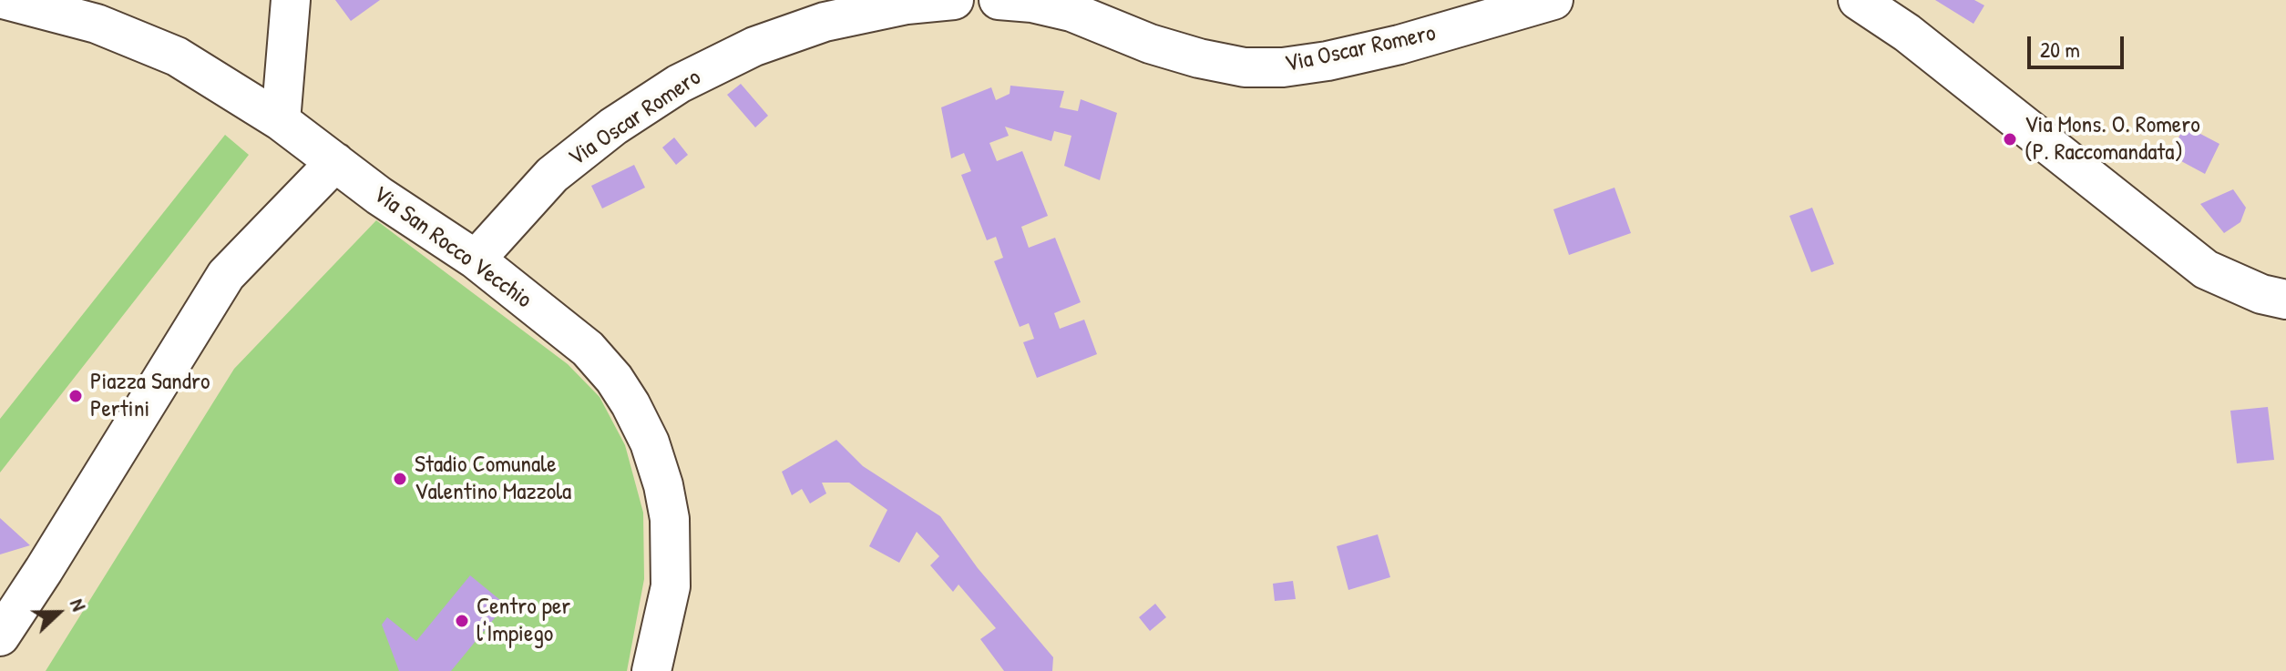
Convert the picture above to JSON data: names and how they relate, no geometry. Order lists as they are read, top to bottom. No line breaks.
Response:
{"streets":{"street":["Via Oscar Romero","Via San Rocco Vecchio"]},"crossings":[["Via Oscar Romero","Via San Rocco Vecchio"]],"places":["Via Mons. O. Romero (P. Raccomandata)","Piazza Sandro Pertini","Stadio Comunale Valentino Mazzola","Centro per l'Impiego"],"scale_bar":"20 m","north":"right"}
